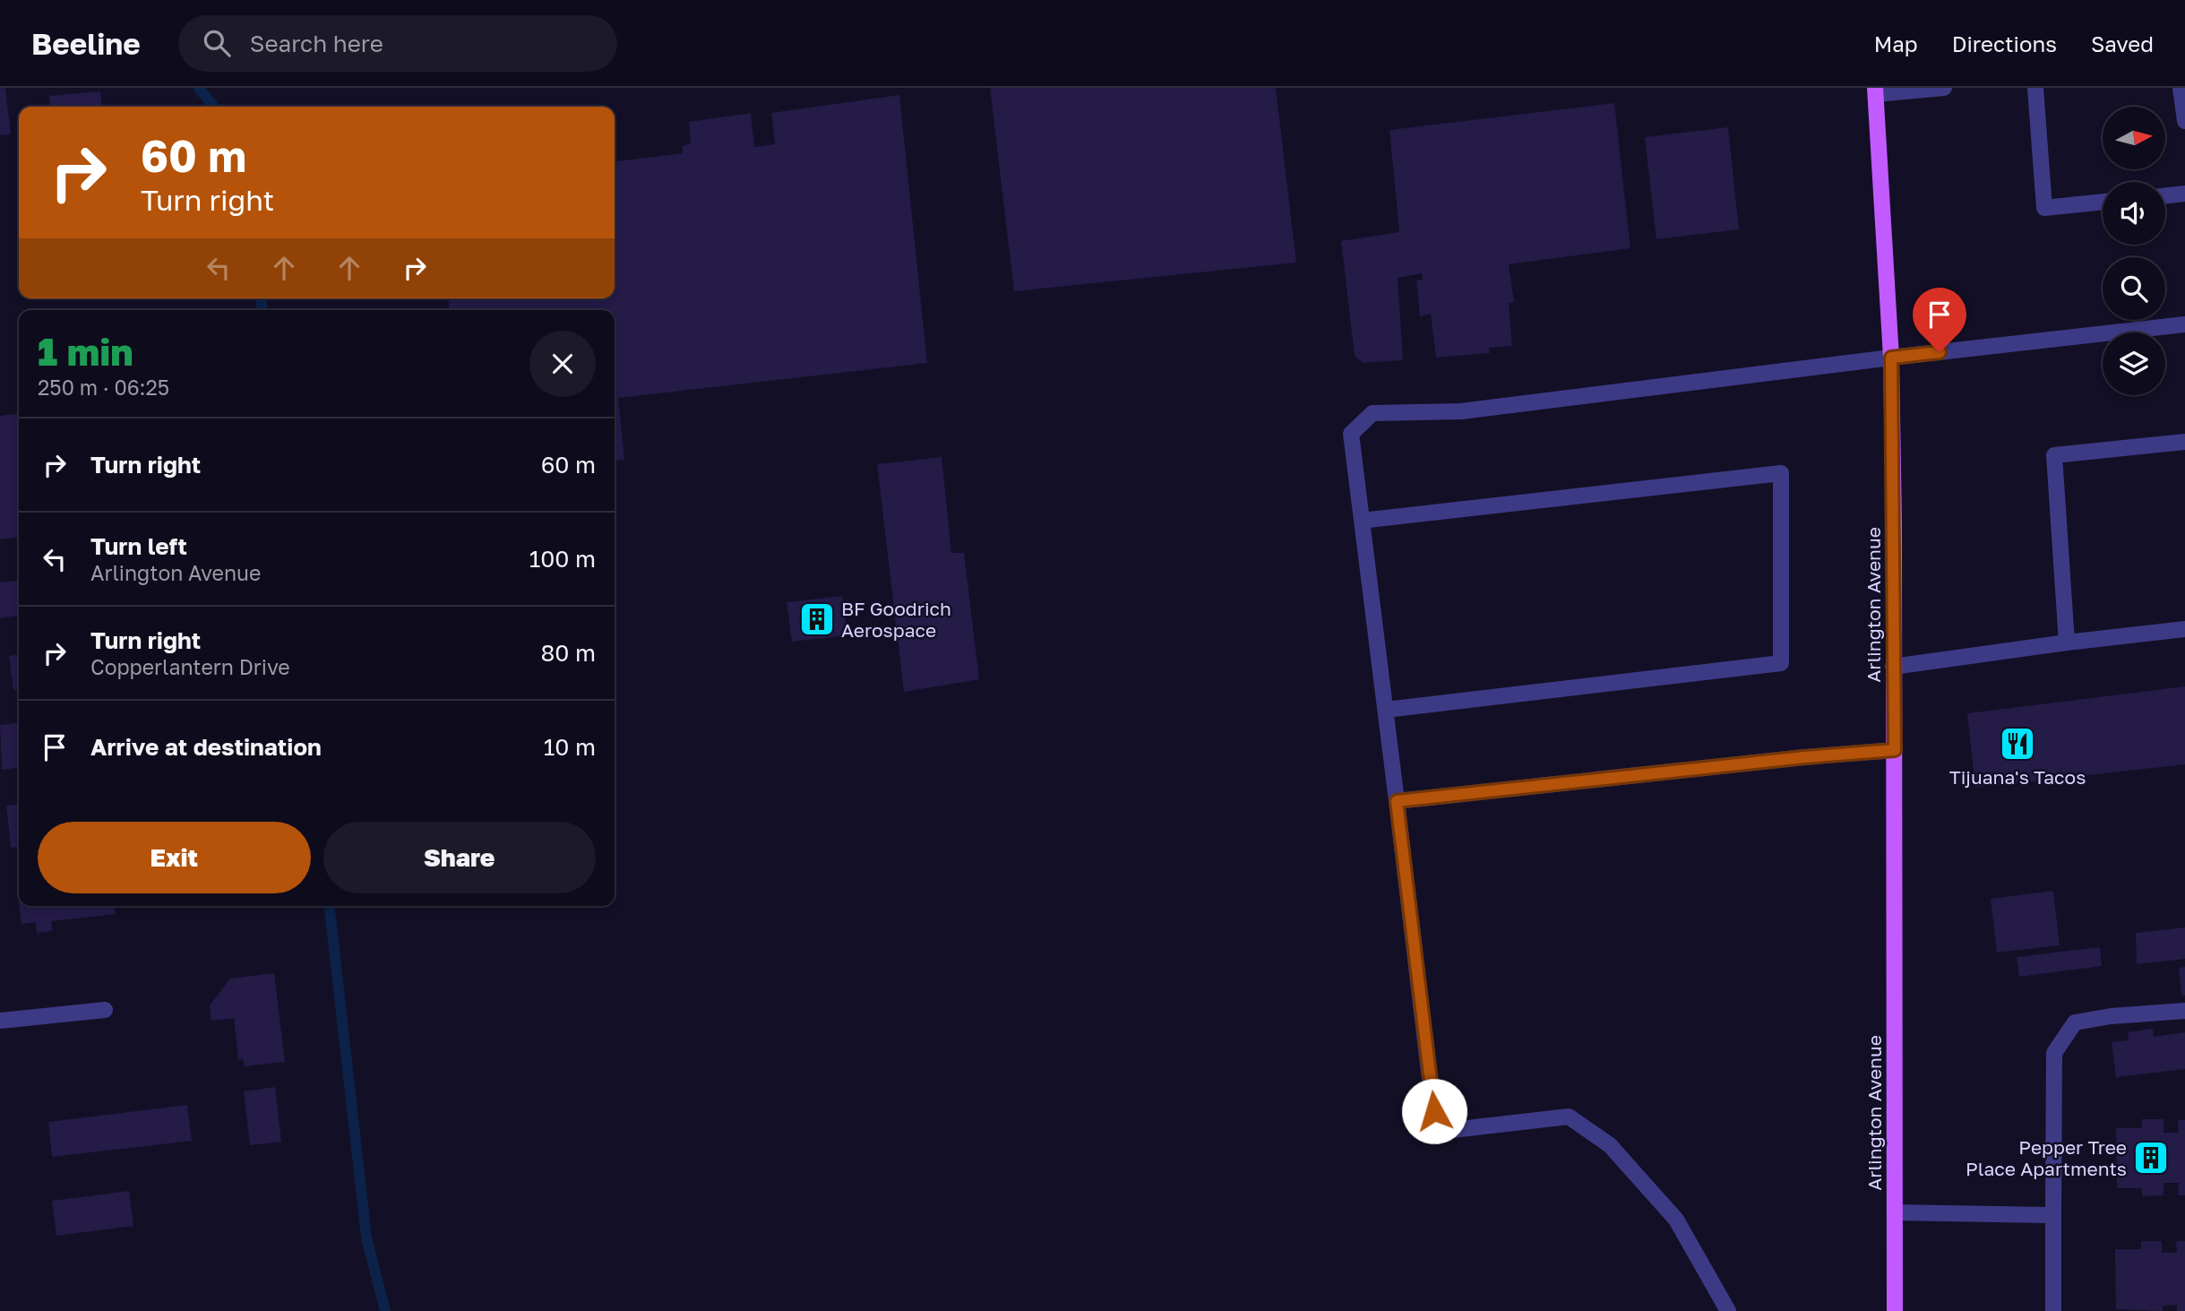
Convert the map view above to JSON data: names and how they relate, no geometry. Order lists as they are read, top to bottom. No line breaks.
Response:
{"streets":{"main road":["Arlington Avenue"]},"places":{"building":["BF Goodrich Aerospace","Pepper Tree Place Apartments"],"restaurant":["Tijuana's Tacos"]},"north":"right","page":{"header":"Beeline","search":"Search here","nav":["Map","Directions","Saved"],"turn":["60 m","Turn right"],"heading":["1 min","250 m · 06:25"],"list":[{"name":"Turn right","value":"60 m"},{"name":"Turn left","note":"Arlington Avenue","value":"100 m"},{"name":"Turn right","note":"Copperlantern Drive","value":"80 m"},{"name":"Arrive at destination","value":"10 m"}],"buttons":["Exit","Share"]}}
